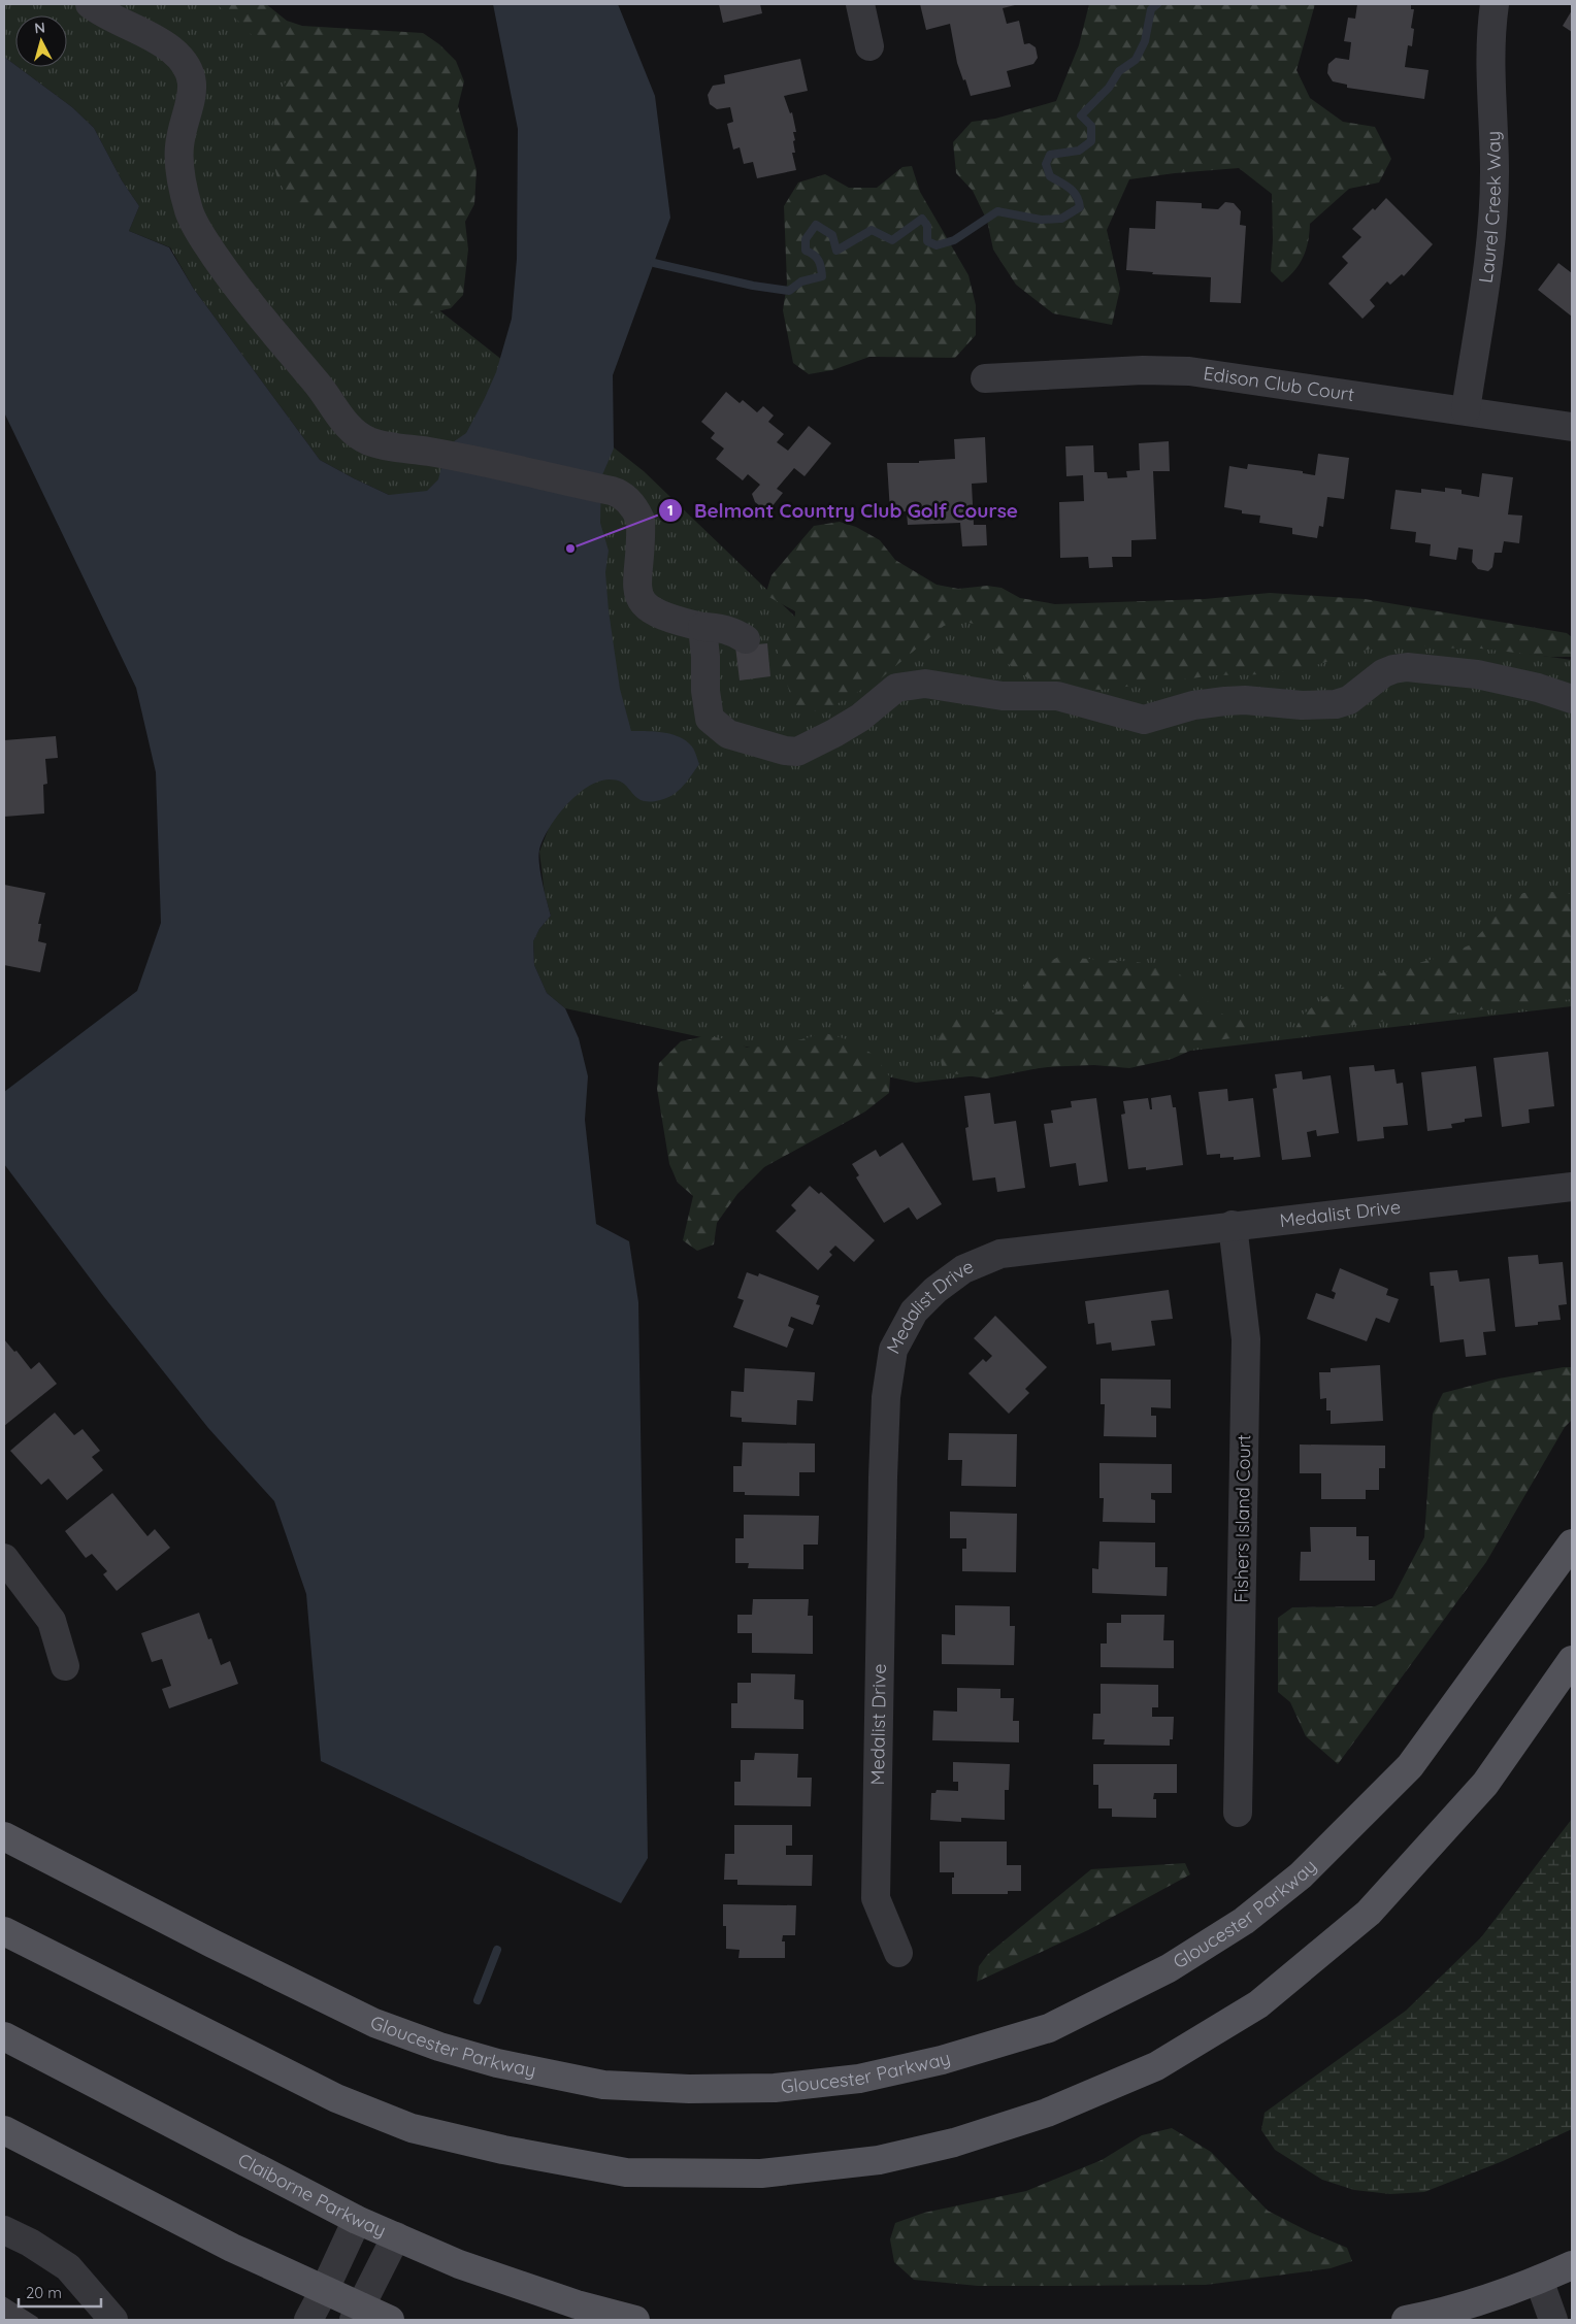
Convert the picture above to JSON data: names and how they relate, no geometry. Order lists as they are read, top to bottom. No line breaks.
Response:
{"streets":{"main road":["Gloucester Parkway","Claiborne Parkway"],"street":["Laurel Creek Way","Edison Club Court","Medalist Drive","Fishers Island Court"]},"crossings":[["Laurel Creek Way","Edison Club Court"],["Medalist Drive","Fishers Island Court"]],"places":["Belmont Country Club Golf Course"],"scale_bar":"20 m","north":"top"}
